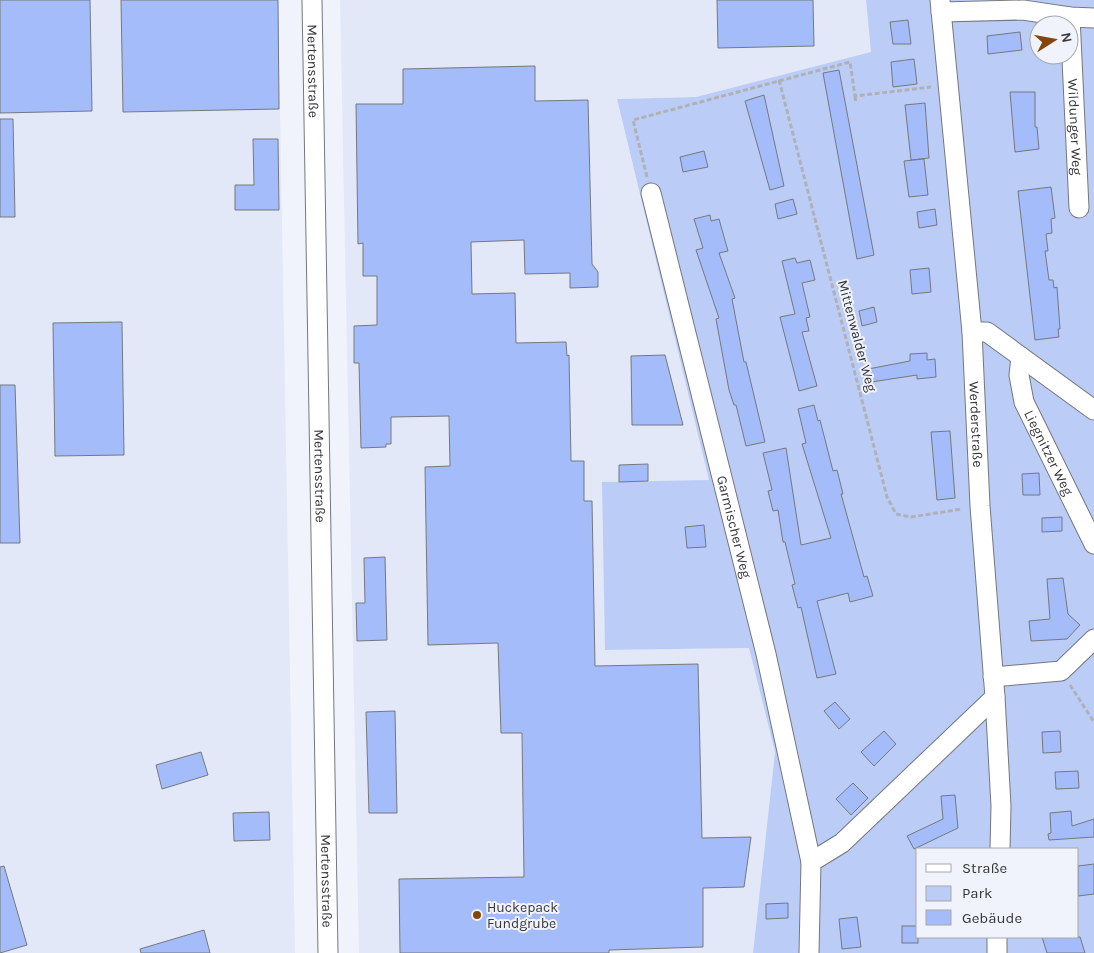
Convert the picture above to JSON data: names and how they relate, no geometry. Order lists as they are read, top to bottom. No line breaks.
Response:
{"streets":{"street":["Mertensstraße","Wildunger Weg","Werderstraße","Liegnitzer Weg","Garmischer Weg"],"path":["Mittenwalder Weg"]},"crossings":[["Mittenwalder Weg","Werderstraße"]],"places":["Huckepack Fundgrube"],"legend":["Straße","Park","Gebäude"],"north":"right"}
